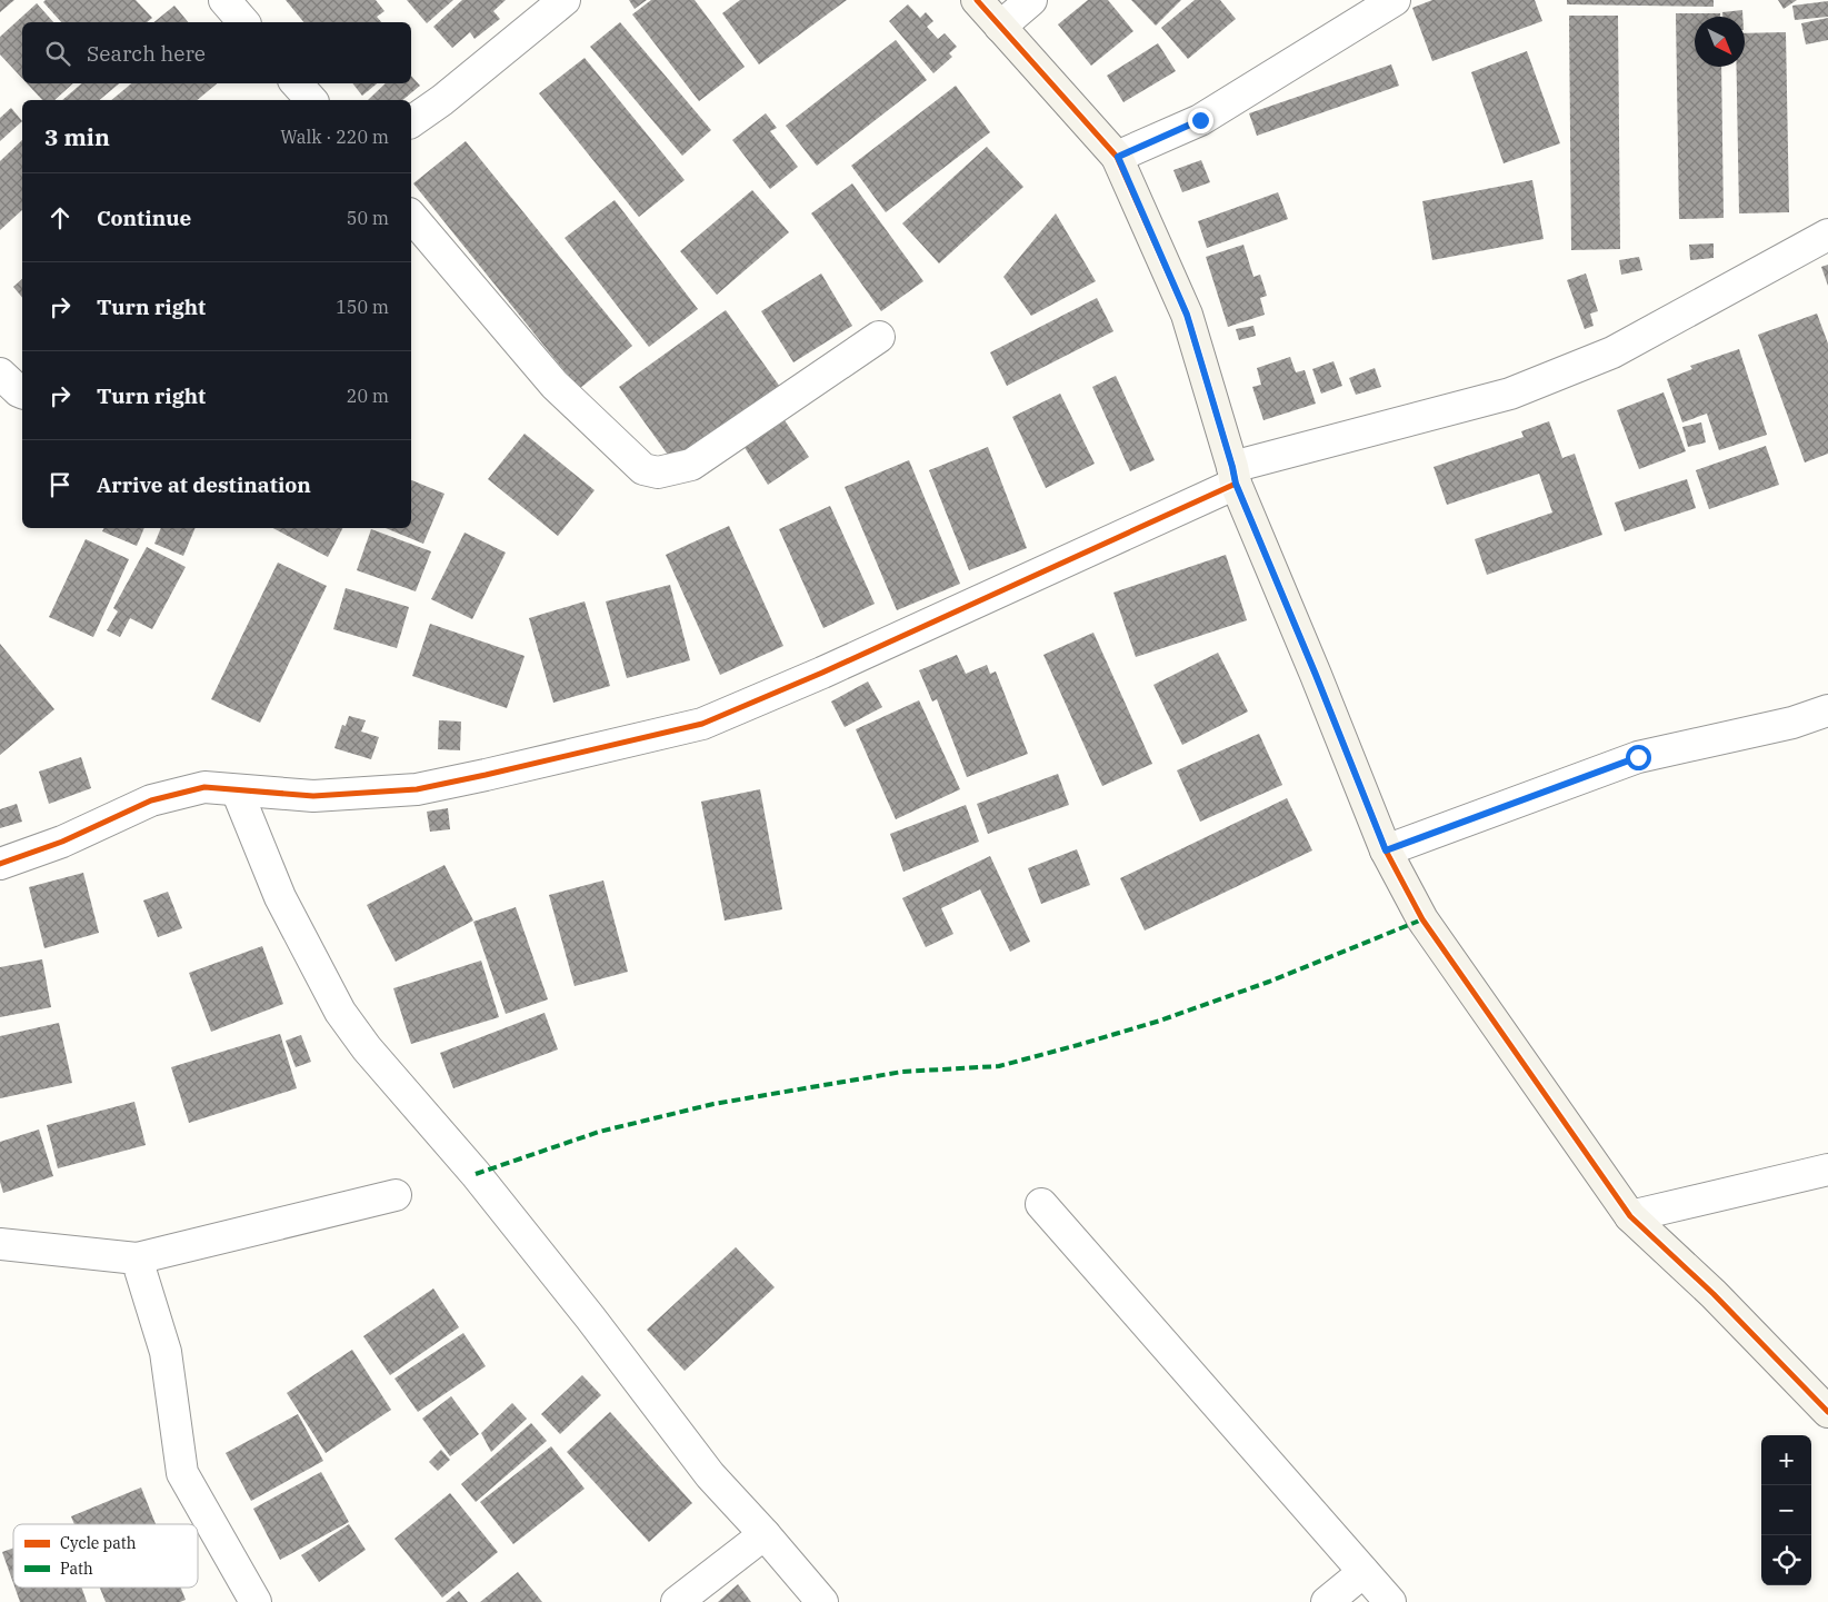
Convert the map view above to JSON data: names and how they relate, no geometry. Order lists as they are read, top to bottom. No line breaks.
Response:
{"legend":["Cycle path","Path"],"north":"bottom right","page":{"search":"Search here","heading":["3 min","Walk · 220 m"],"list":[["Continue","50 m"],["Turn right","150 m"],["Turn right","20 m"],"Arrive at destination"],"map_buttons":["+","−"]}}
